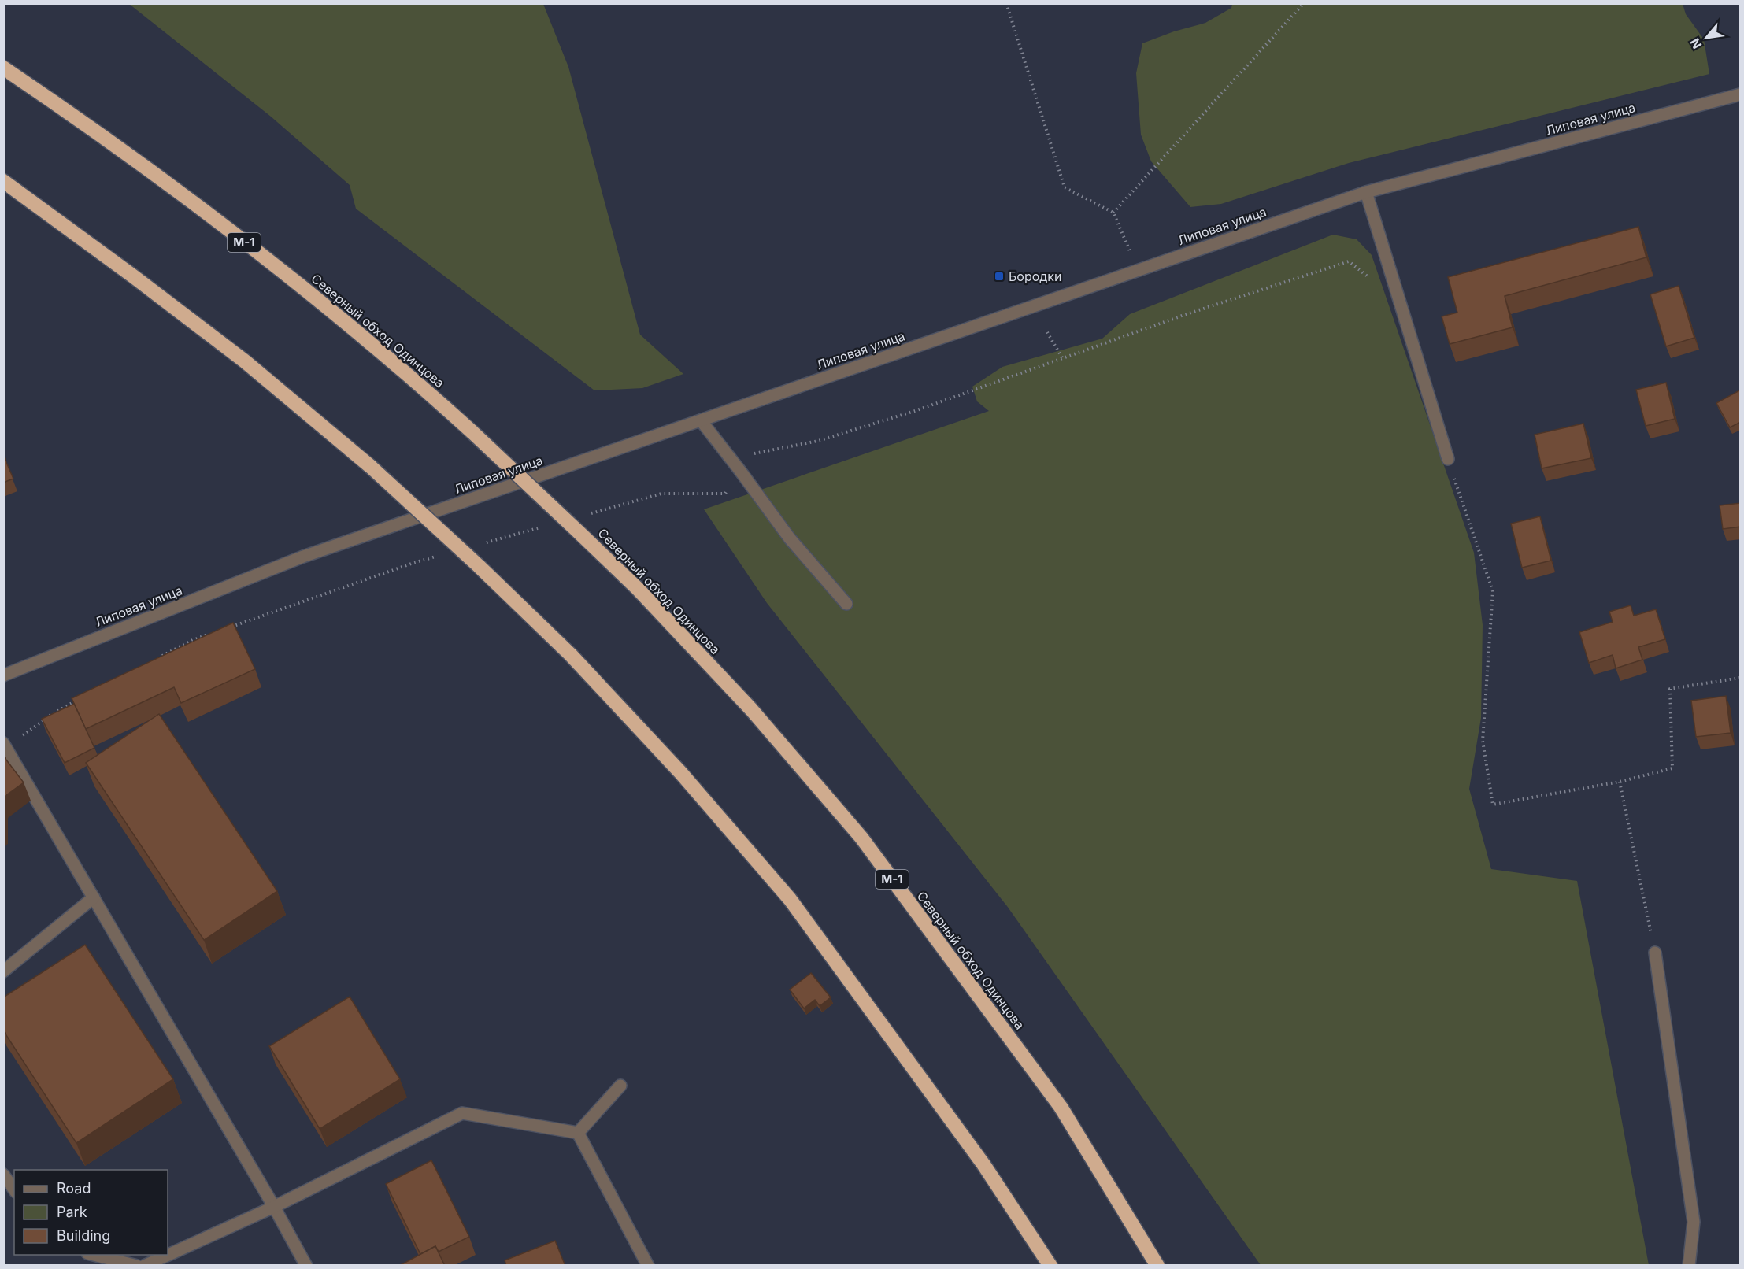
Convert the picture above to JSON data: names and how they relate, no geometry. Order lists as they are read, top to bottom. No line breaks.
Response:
{"streets":{"highway":["М-1","Северный обход Одинцова"],"street":["Липовая улица"]},"places":{"transit":["Бородки"]},"legend":["Road","Park","Building"],"north":"bottom left"}
